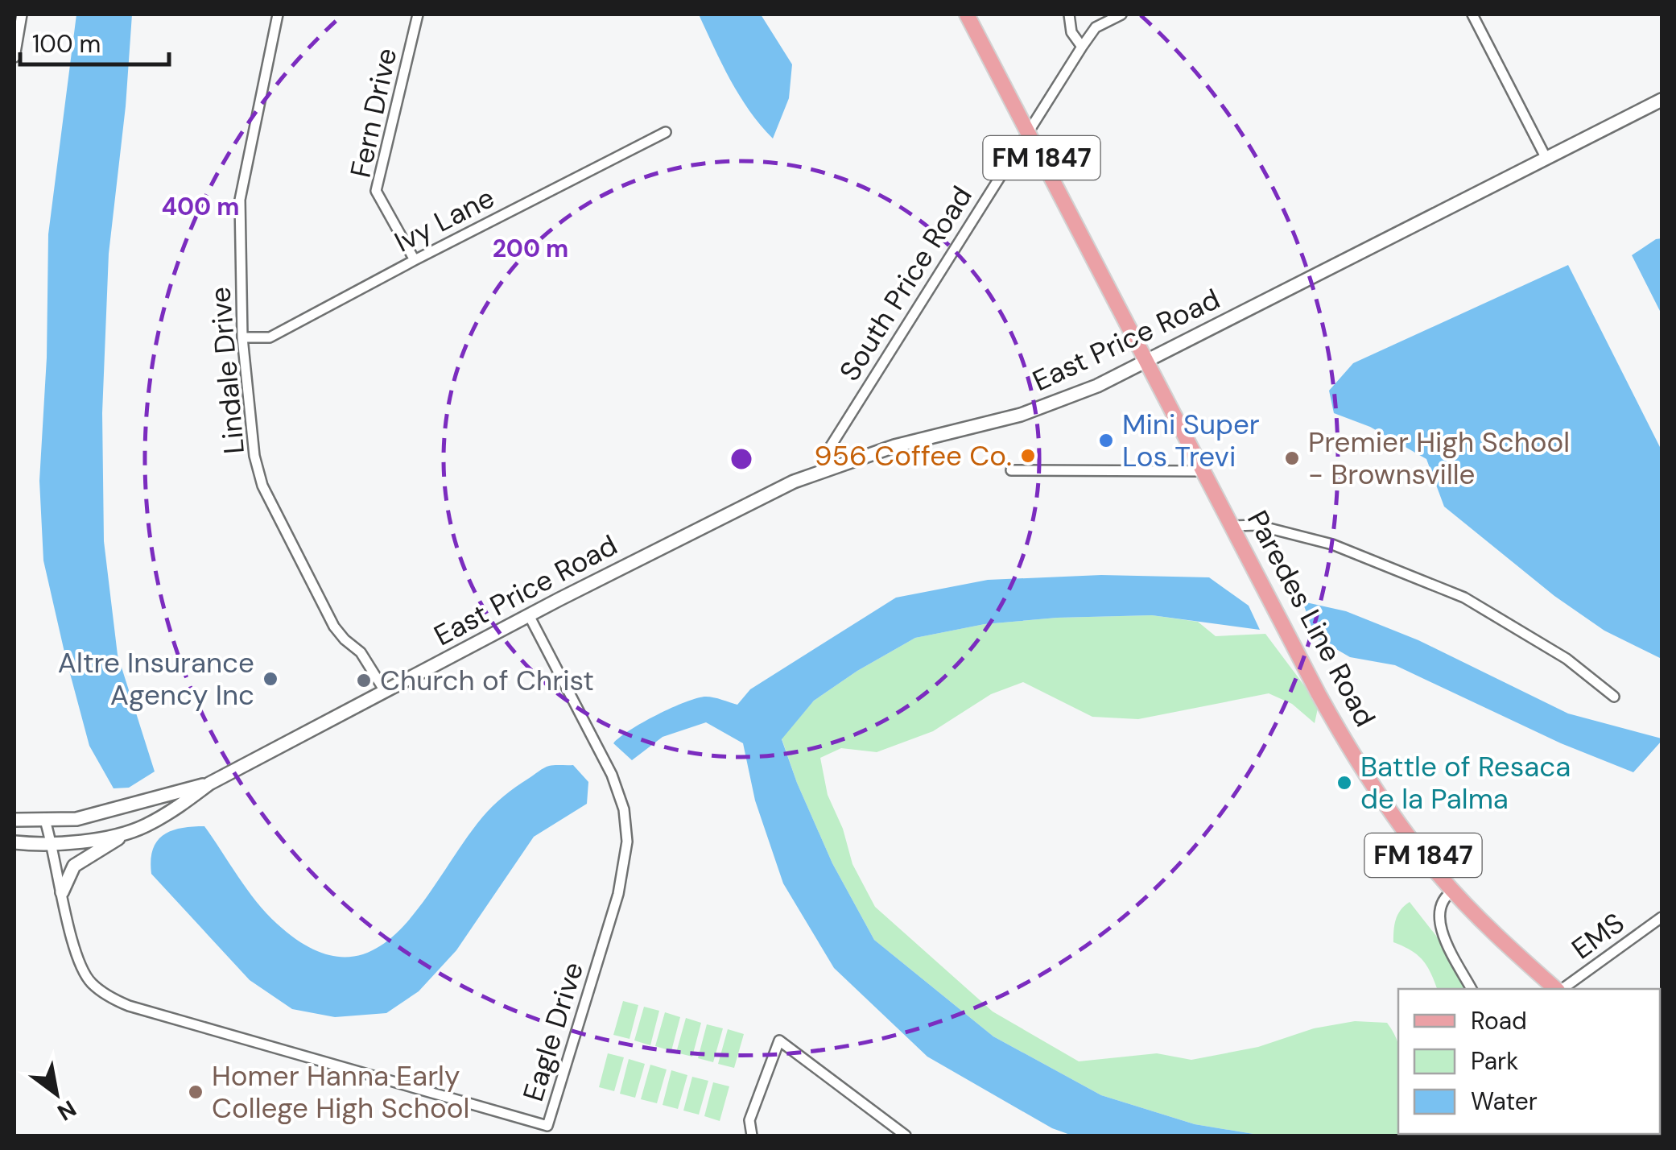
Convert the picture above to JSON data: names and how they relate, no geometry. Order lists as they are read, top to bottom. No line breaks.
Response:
{"streets":{"main road":["FM 1847","East Price Road","Paredes Line Road"],"street":["Fern Drive","Ivy Lane","South Price Road","Lindale Drive","EMS","Eagle Drive"]},"crossings":[["Fern Drive","Ivy Lane"],["Ivy Lane","Lindale Drive"],["South Price Road","East Price Road"],["South Price Road","Paredes Line Road"],["East Price Road","Lindale Drive"],["East Price Road","Paredes Line Road"],["East Price Road","Eagle Drive"]],"places":["Mini Super Los Trevi","956 Coffee Co.","Premier High School - Brownsville","Altre Insurance Agency Inc","Church of Christ","Battle of Resaca de la Palma","Homer Hanna Early College High School"],"legend":["Road","Park","Water"],"scale_bar":"100 m","north":"bottom right","rings":["400 m","200 m"]}
